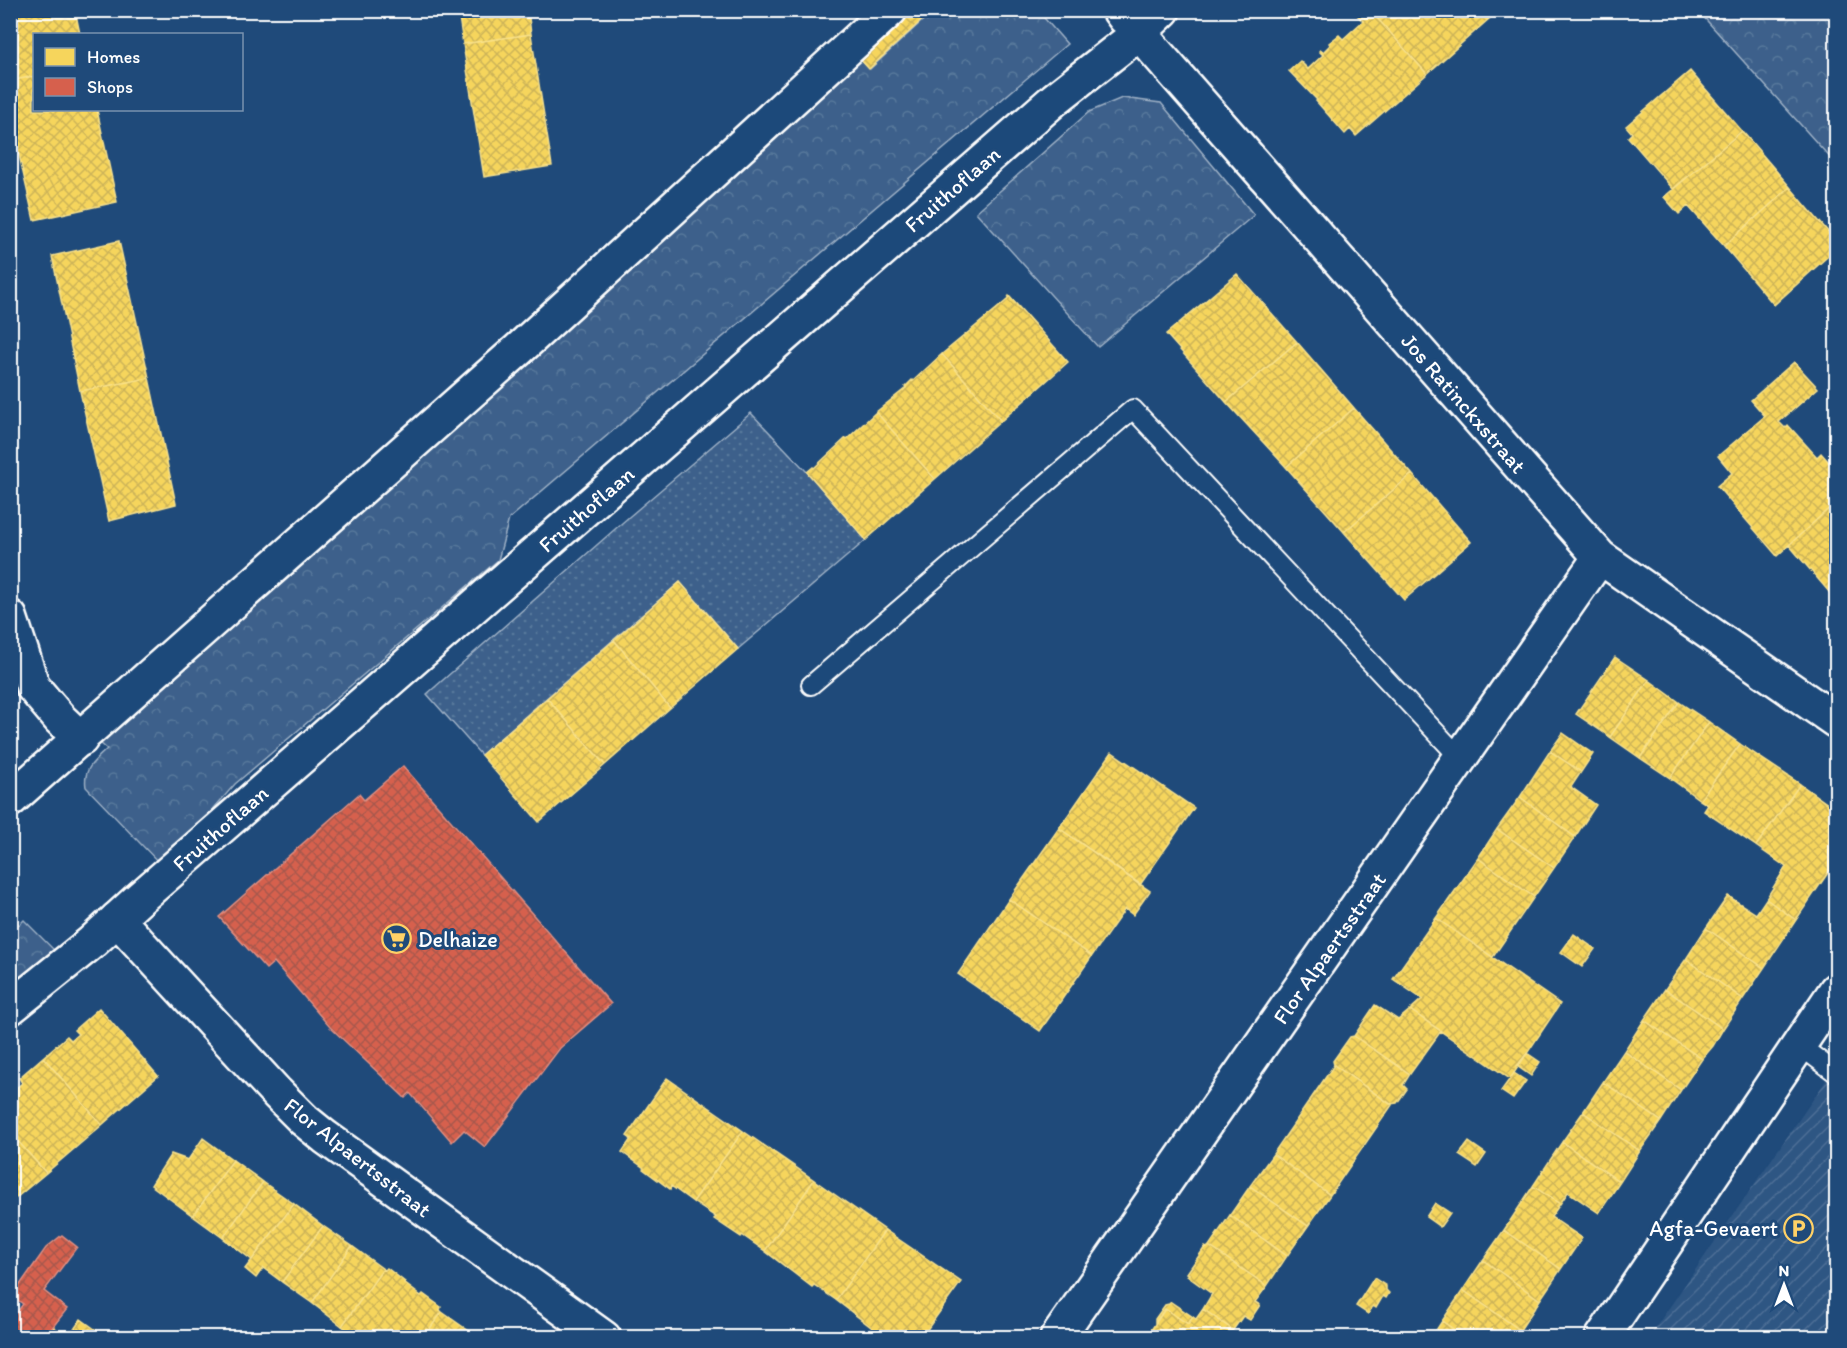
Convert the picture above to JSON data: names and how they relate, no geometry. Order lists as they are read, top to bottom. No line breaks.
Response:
{"streets":{"street":["Fruithoflaan","Jos Ratinckxstraat","Flor Alpaertsstraat"]},"crossings":[["Fruithoflaan","Jos Ratinckxstraat"],["Fruithoflaan","Flor Alpaertsstraat"],["Jos Ratinckxstraat","Flor Alpaertsstraat"]],"places":{"supermarket":["Delhaize"],"parking":["Agfa-Gevaert"]},"legend":["Homes","Shops"],"north":"top"}
